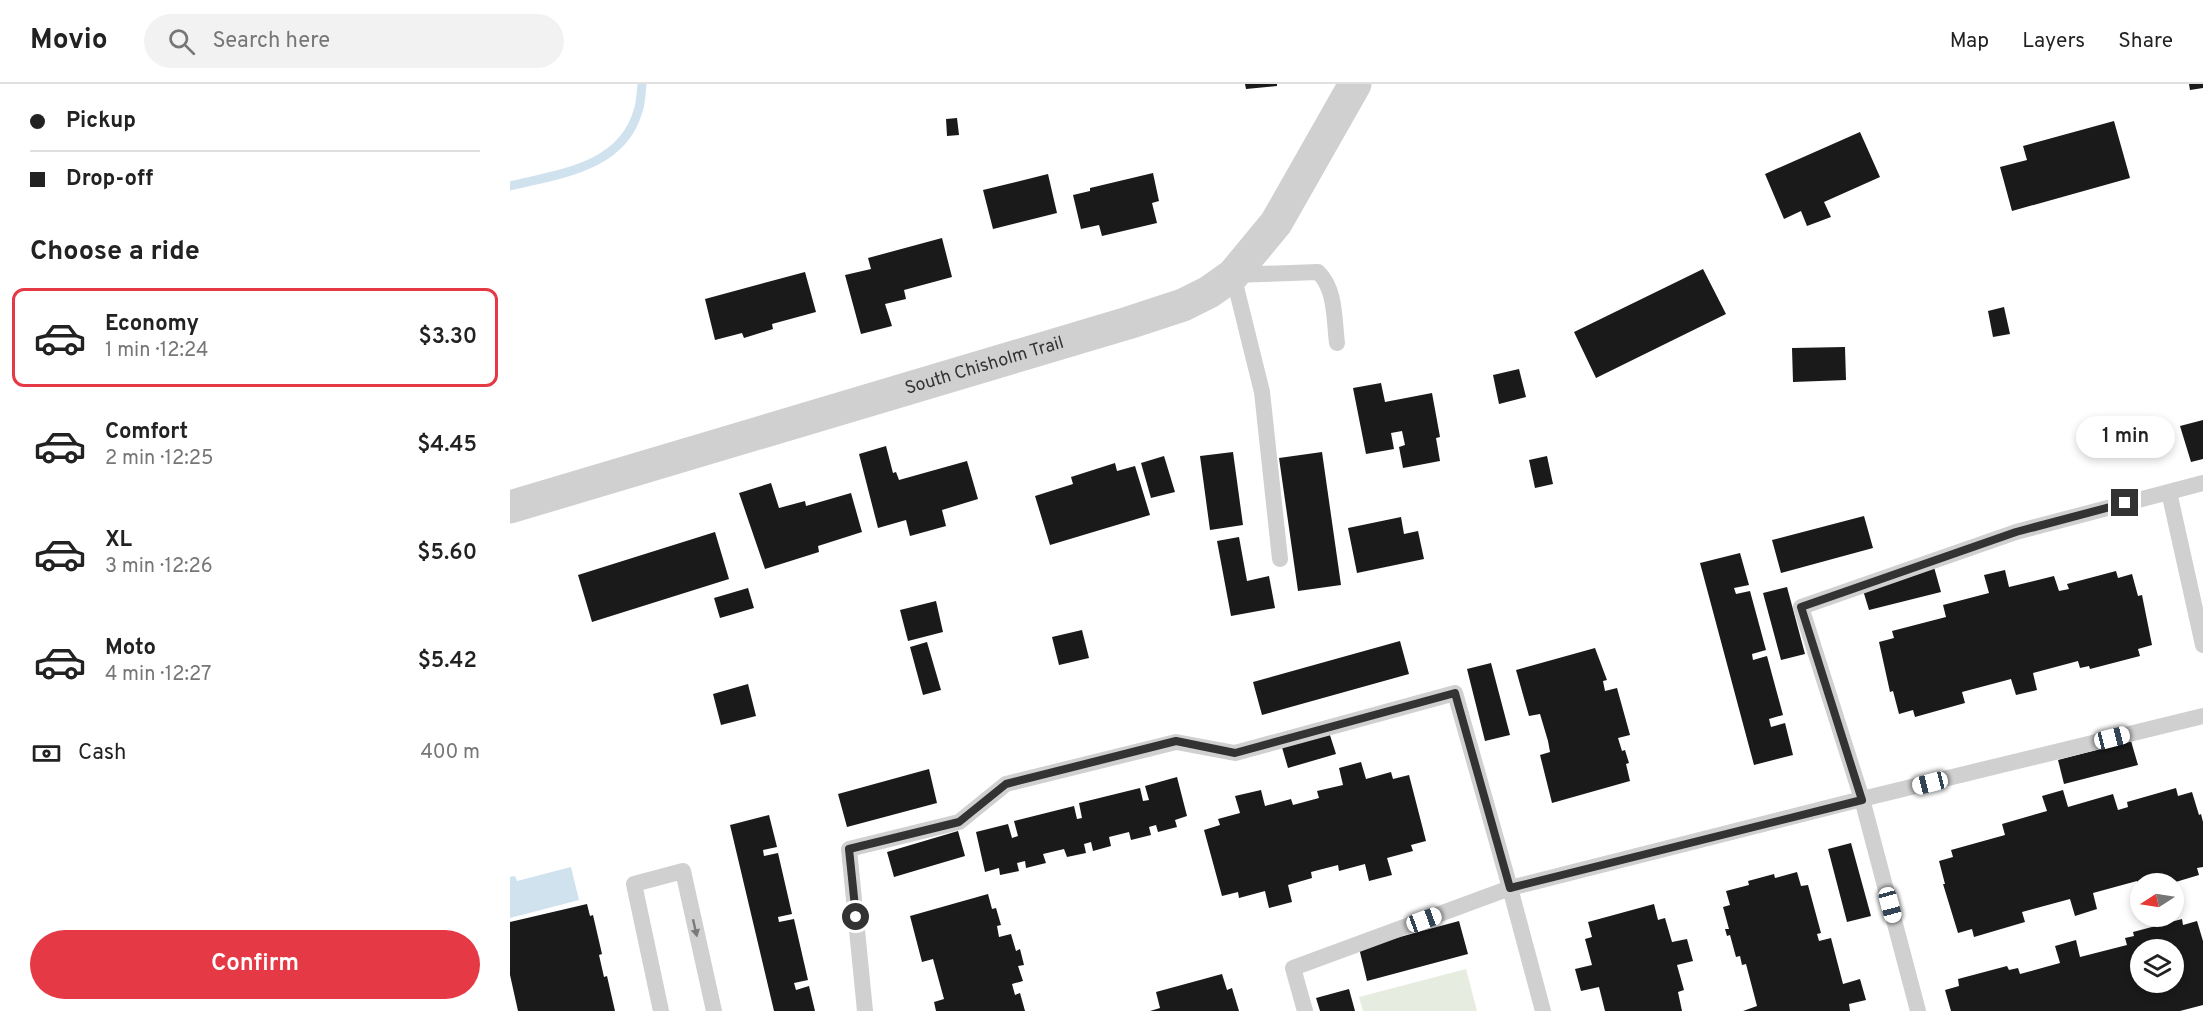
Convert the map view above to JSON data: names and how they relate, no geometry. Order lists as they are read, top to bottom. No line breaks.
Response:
{"streets":{"street":["South Chisholm Trail"]},"north":"left","page":{"header":"Movio","search":"Search here","nav":["Map","Layers","Share"],"banner":["Pickup","Drop-off"],"heading":"Choose a ride","list":[{"name":"Economy","note":"1 min · 12:24","value":"$3.30"},{"name":"Comfort","note":"2 min · 12:25","value":"$4.45"},{"name":"XL","note":"3 min · 12:26","value":"$5.60"},{"name":"Moto","note":"4 min · 12:27","value":"$5.42"}],"bubble":"1 min","pay":["Cash","400 m"],"buttons":"Confirm"}}
